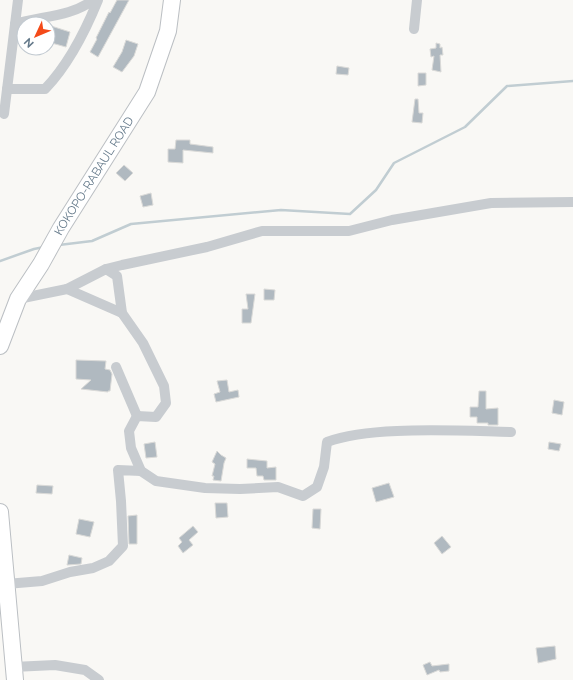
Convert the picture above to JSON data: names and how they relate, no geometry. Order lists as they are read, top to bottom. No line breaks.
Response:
{"streets":{"main road":["KOKOPO-RABAUL ROAD"]},"north":"bottom left"}
